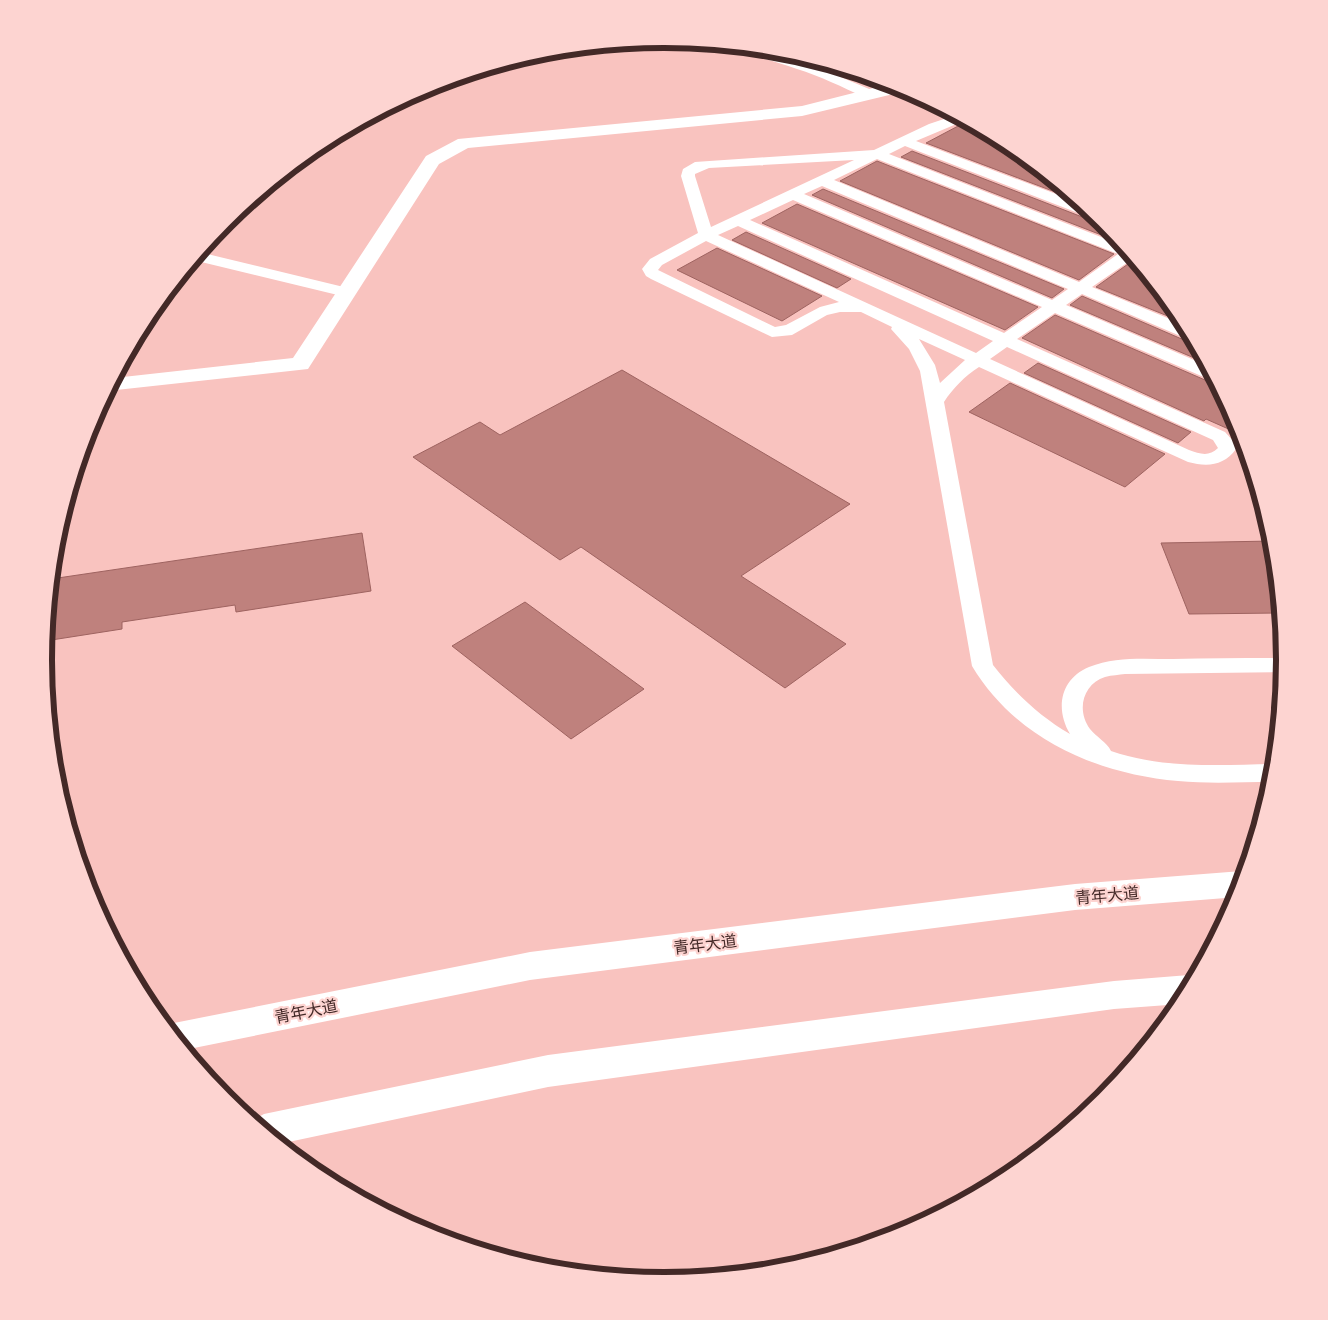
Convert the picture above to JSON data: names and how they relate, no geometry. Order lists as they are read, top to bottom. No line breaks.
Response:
{"streets":{"main road":["青年大道"]}}
